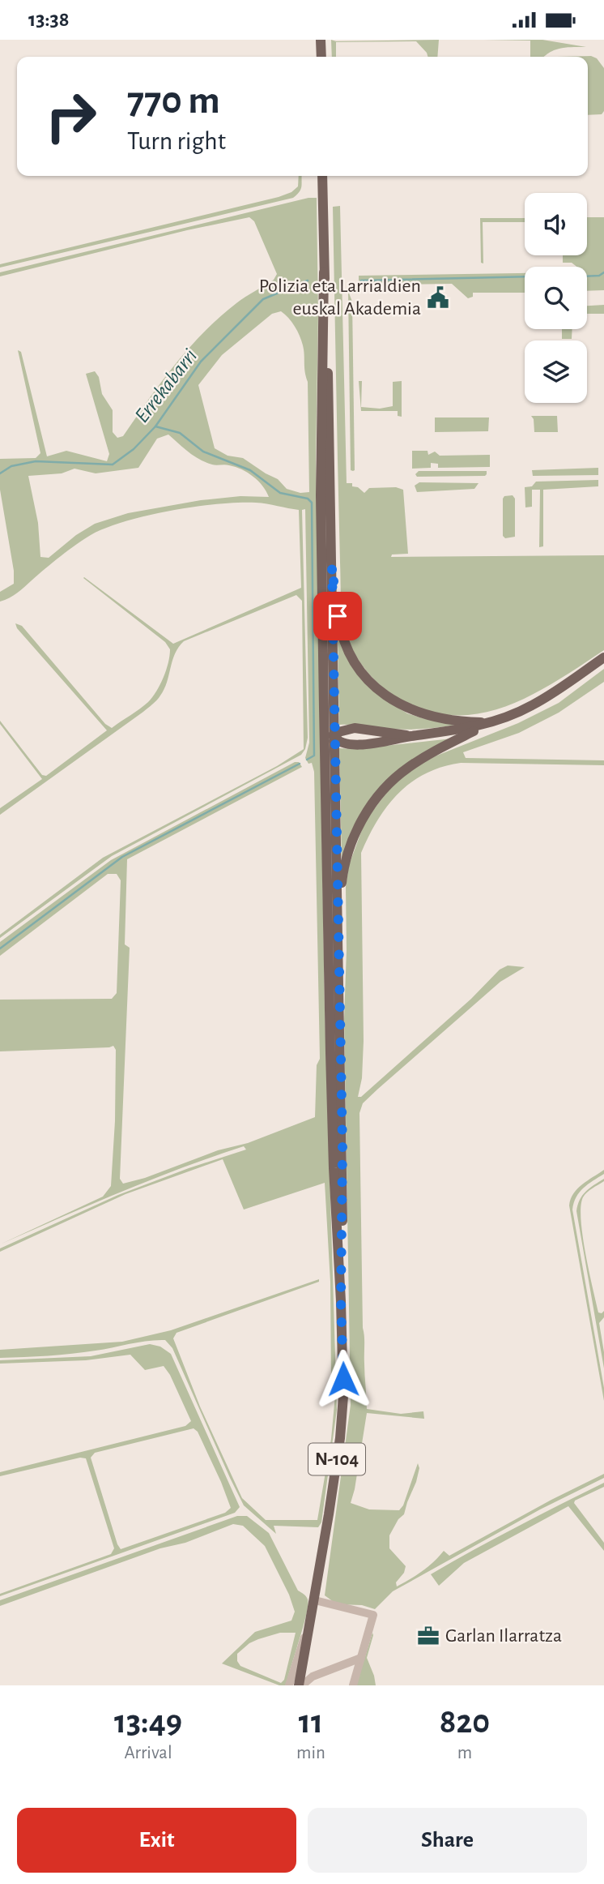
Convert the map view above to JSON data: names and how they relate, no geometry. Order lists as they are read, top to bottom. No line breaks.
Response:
{"streets":{"main road":["N-104"]},"water":["Errekabarri"],"places":{"public building":["Polizia eta Larrialdien euskal Akademia"],"office":["Garlan Ilarratza"]},"page":{"status":"13:38","turn":["770 m","Turn right"],"eta":["13:49","Arrival","11","min","820","m"],"buttons":["Exit","Share"]}}
